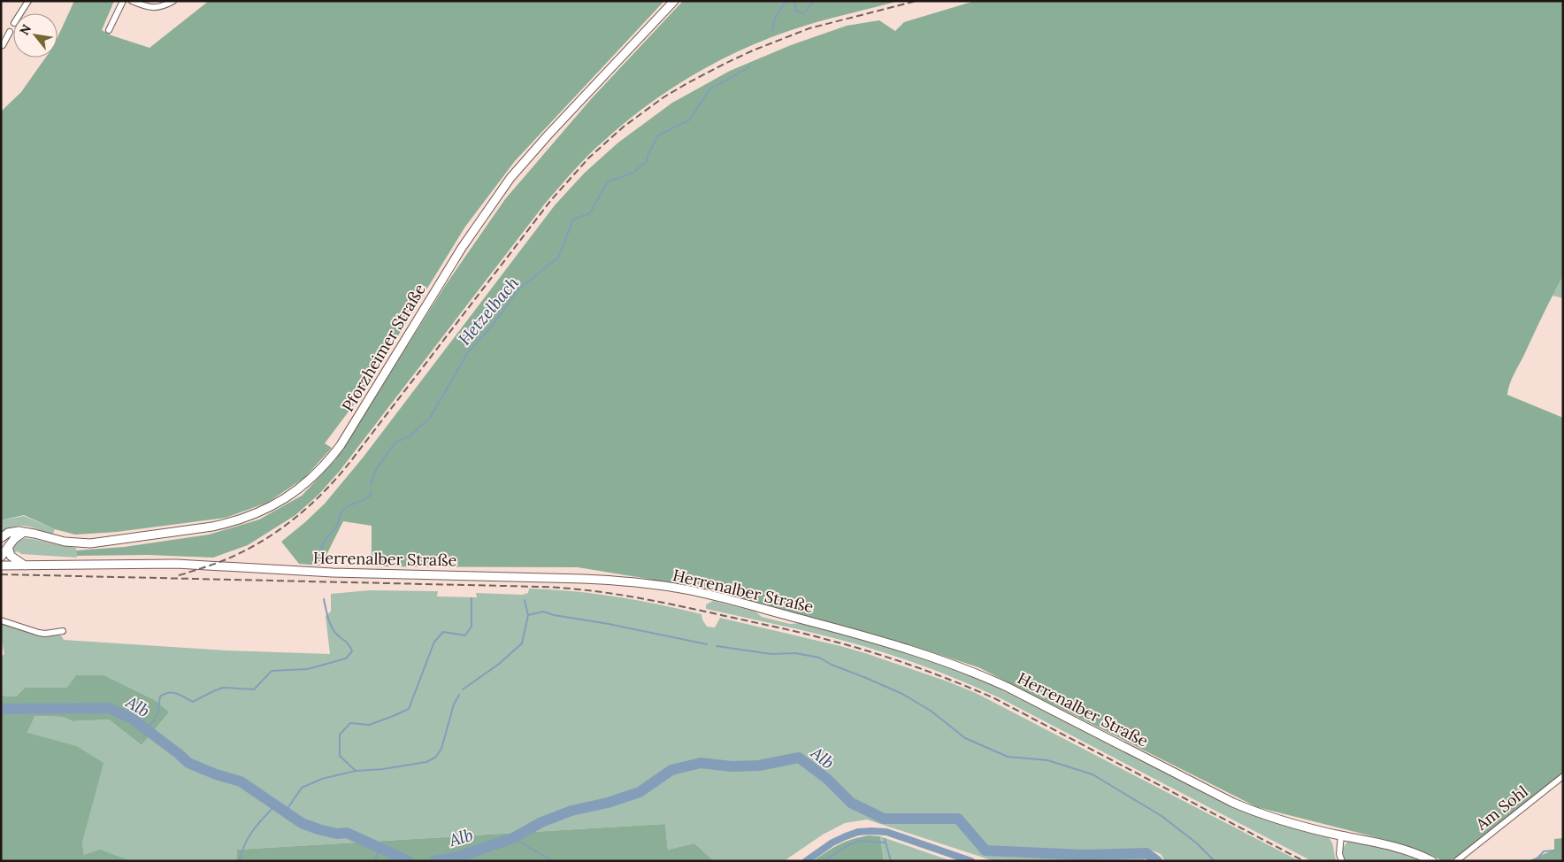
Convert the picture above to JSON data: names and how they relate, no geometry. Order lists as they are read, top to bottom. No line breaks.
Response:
{"streets":{"main road":["Pforzheimer Straße","Herrenalber Straße"],"street":["Am Sohl"]},"water":["Hetzelbach","Alb"],"north":"top left"}
